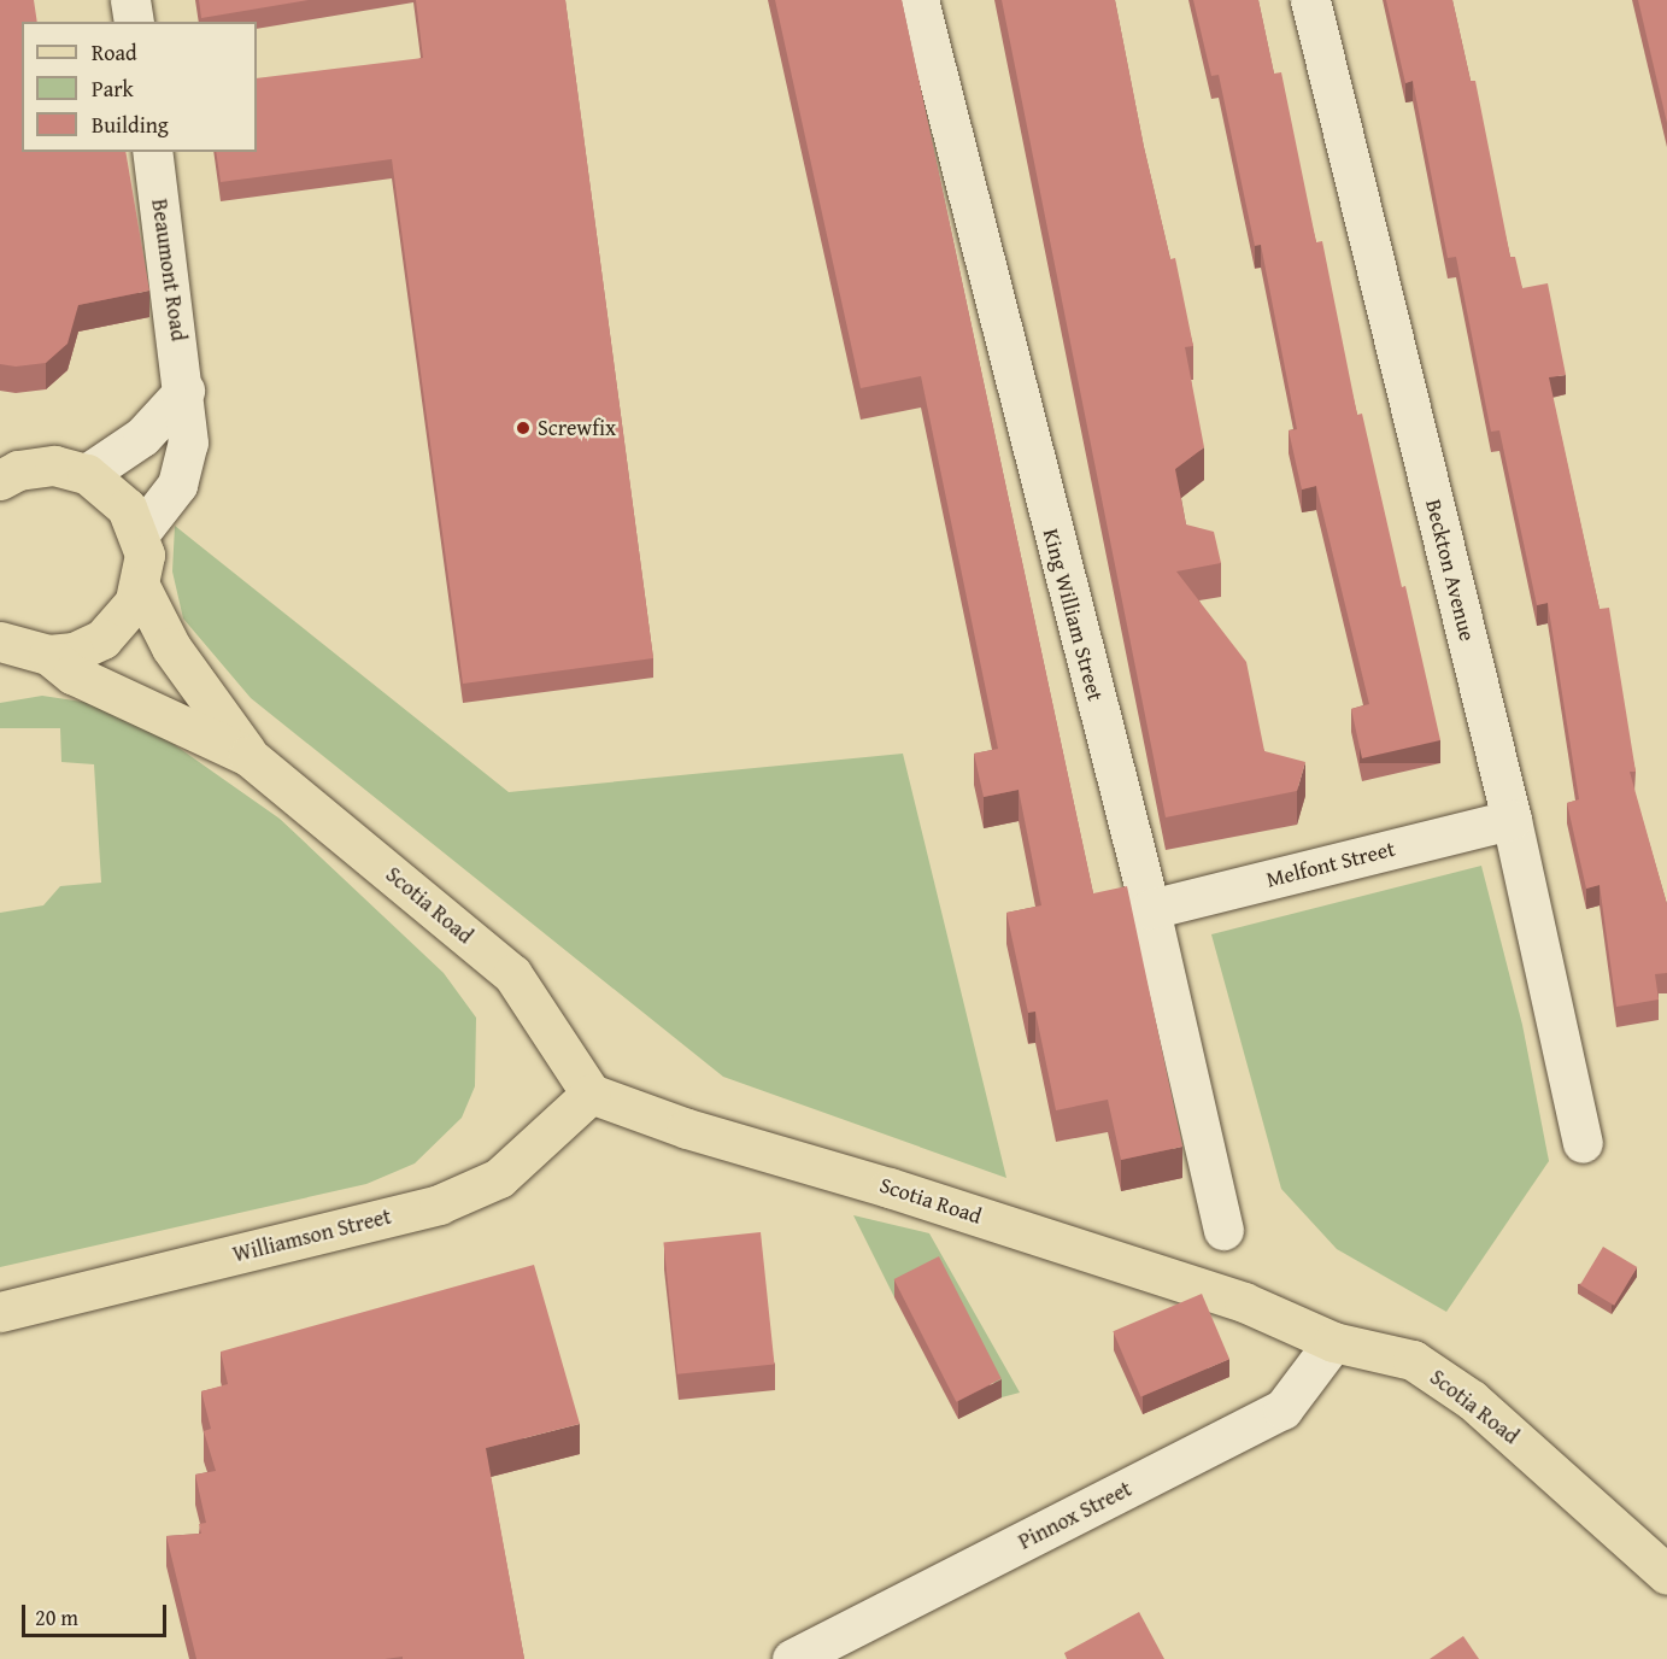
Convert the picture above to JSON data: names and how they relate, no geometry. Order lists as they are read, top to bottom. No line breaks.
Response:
{"streets":{"main road":["Scotia Road","Williamson Street"],"street":["Beaumont Road","Beckton Avenue","King William Street","Melfont Street","Pinnox Street"]},"crossings":[["Beckton Avenue","Melfont Street"],["King William Street","Melfont Street"],["Scotia Road","Williamson Street"],["Scotia Road","Pinnox Street"]],"places":["Screwfix"],"legend":["Road","Park","Building"],"scale_bar":"20 m"}
